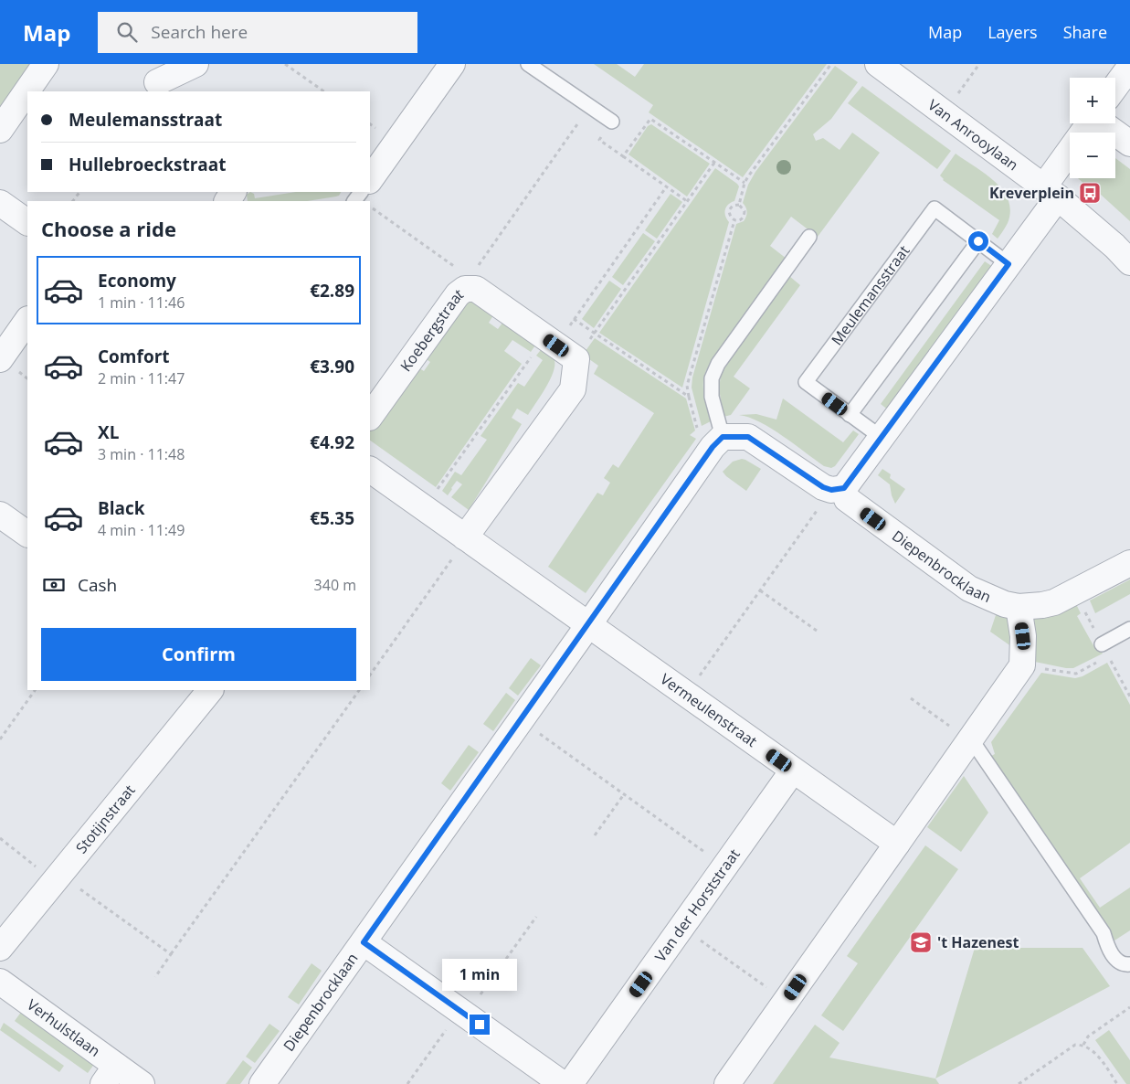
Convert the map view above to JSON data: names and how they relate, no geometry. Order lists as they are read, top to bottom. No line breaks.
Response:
{"streets":{"street":["Van Anrooylaan","Koebergstraat","Diepenbrocklaan","Vermeulenstraat","Stotijnstraat","Van der Horststraat","Verhulstlaan"],"lane":["Meulemansstraat"]},"crossings":[["Diepenbrocklaan","Vermeulenstraat"],["Vermeulenstraat","Van der Horststraat"]],"places":{"bus stop":["Kreverplein"],"school or university":["'t Hazenest"]},"page":{"header":"Map","search":"Search here","nav":["Map","Layers","Share"],"map_buttons":["+","−"],"banner":["Meulemansstraat","Hullebroeckstraat"],"heading":"Choose a ride","list":[{"name":"Economy","note":"1 min · 11:46","value":"€2.89"},{"name":"Comfort","note":"2 min · 11:47","value":"€3.90"},{"name":"XL","note":"3 min · 11:48","value":"€4.92"},{"name":"Black","note":"4 min · 11:49","value":"€5.35"}],"pay":["Cash","340 m"],"buttons":"Confirm","bubble":"1 min"}}
